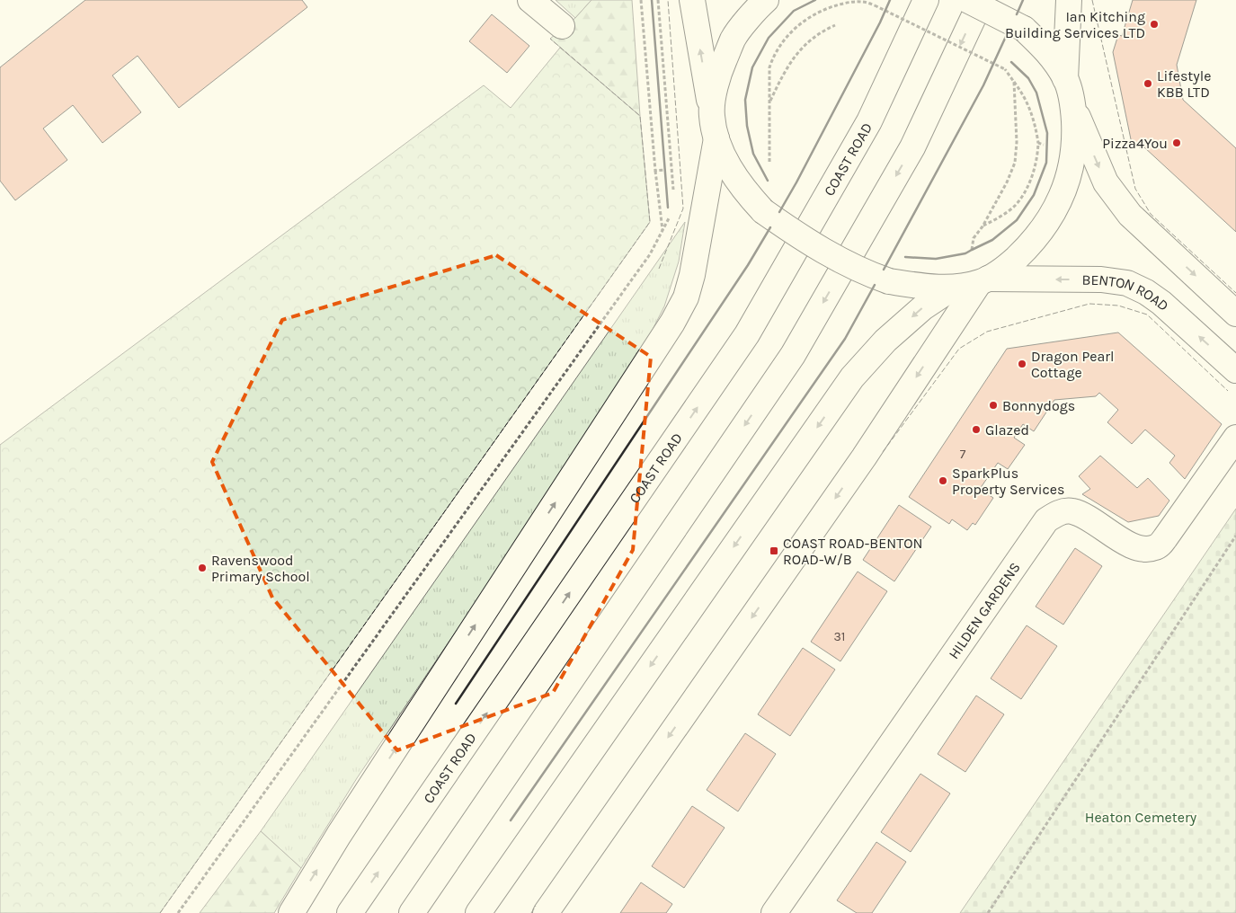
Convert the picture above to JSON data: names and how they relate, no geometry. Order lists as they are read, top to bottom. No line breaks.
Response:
{"streets":{"main road":["COAST ROAD","BENTON ROAD","HILDEN GARDENS"]},"one_way":["BENTON ROAD"],"parks":["Heaton Cemetery"],"places":{"other":["Ian Kitching Building Services LTD","Lifestyle KBB LTD","Pizza4You","Dragon Pearl Cottage","Bonnydogs","Glazed","SparkPlus Property Services","Ravenswood Primary School"],"transit":["COAST ROAD-BENTON ROAD-W/B"]},"house_numbers":["7","31"]}
